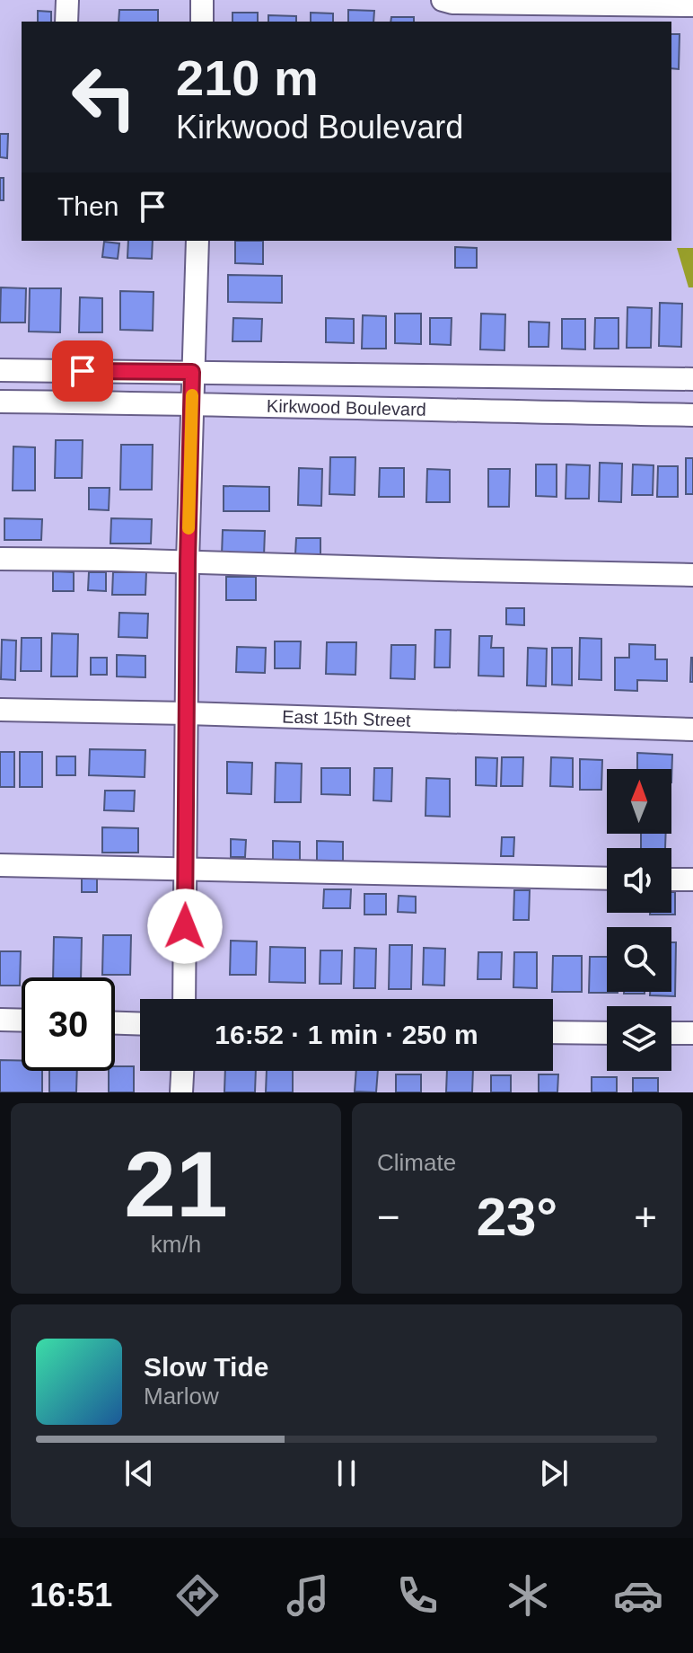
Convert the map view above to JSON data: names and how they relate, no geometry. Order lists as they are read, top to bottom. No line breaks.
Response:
{"streets":{"street":["Kirkwood Boulevard","East 15th Street"]},"north":"top","page":{"turn":["210 m","Kirkwood Boulevard"],"then":"Then","limit":"30","trip":"16:52 · 1 min · 250 m","tile":[["21","km/h"],"Climate"],"heat":["−","23°","+"],"song":["Slow Tide","Marlow"],"tabs":"16:51"}}
